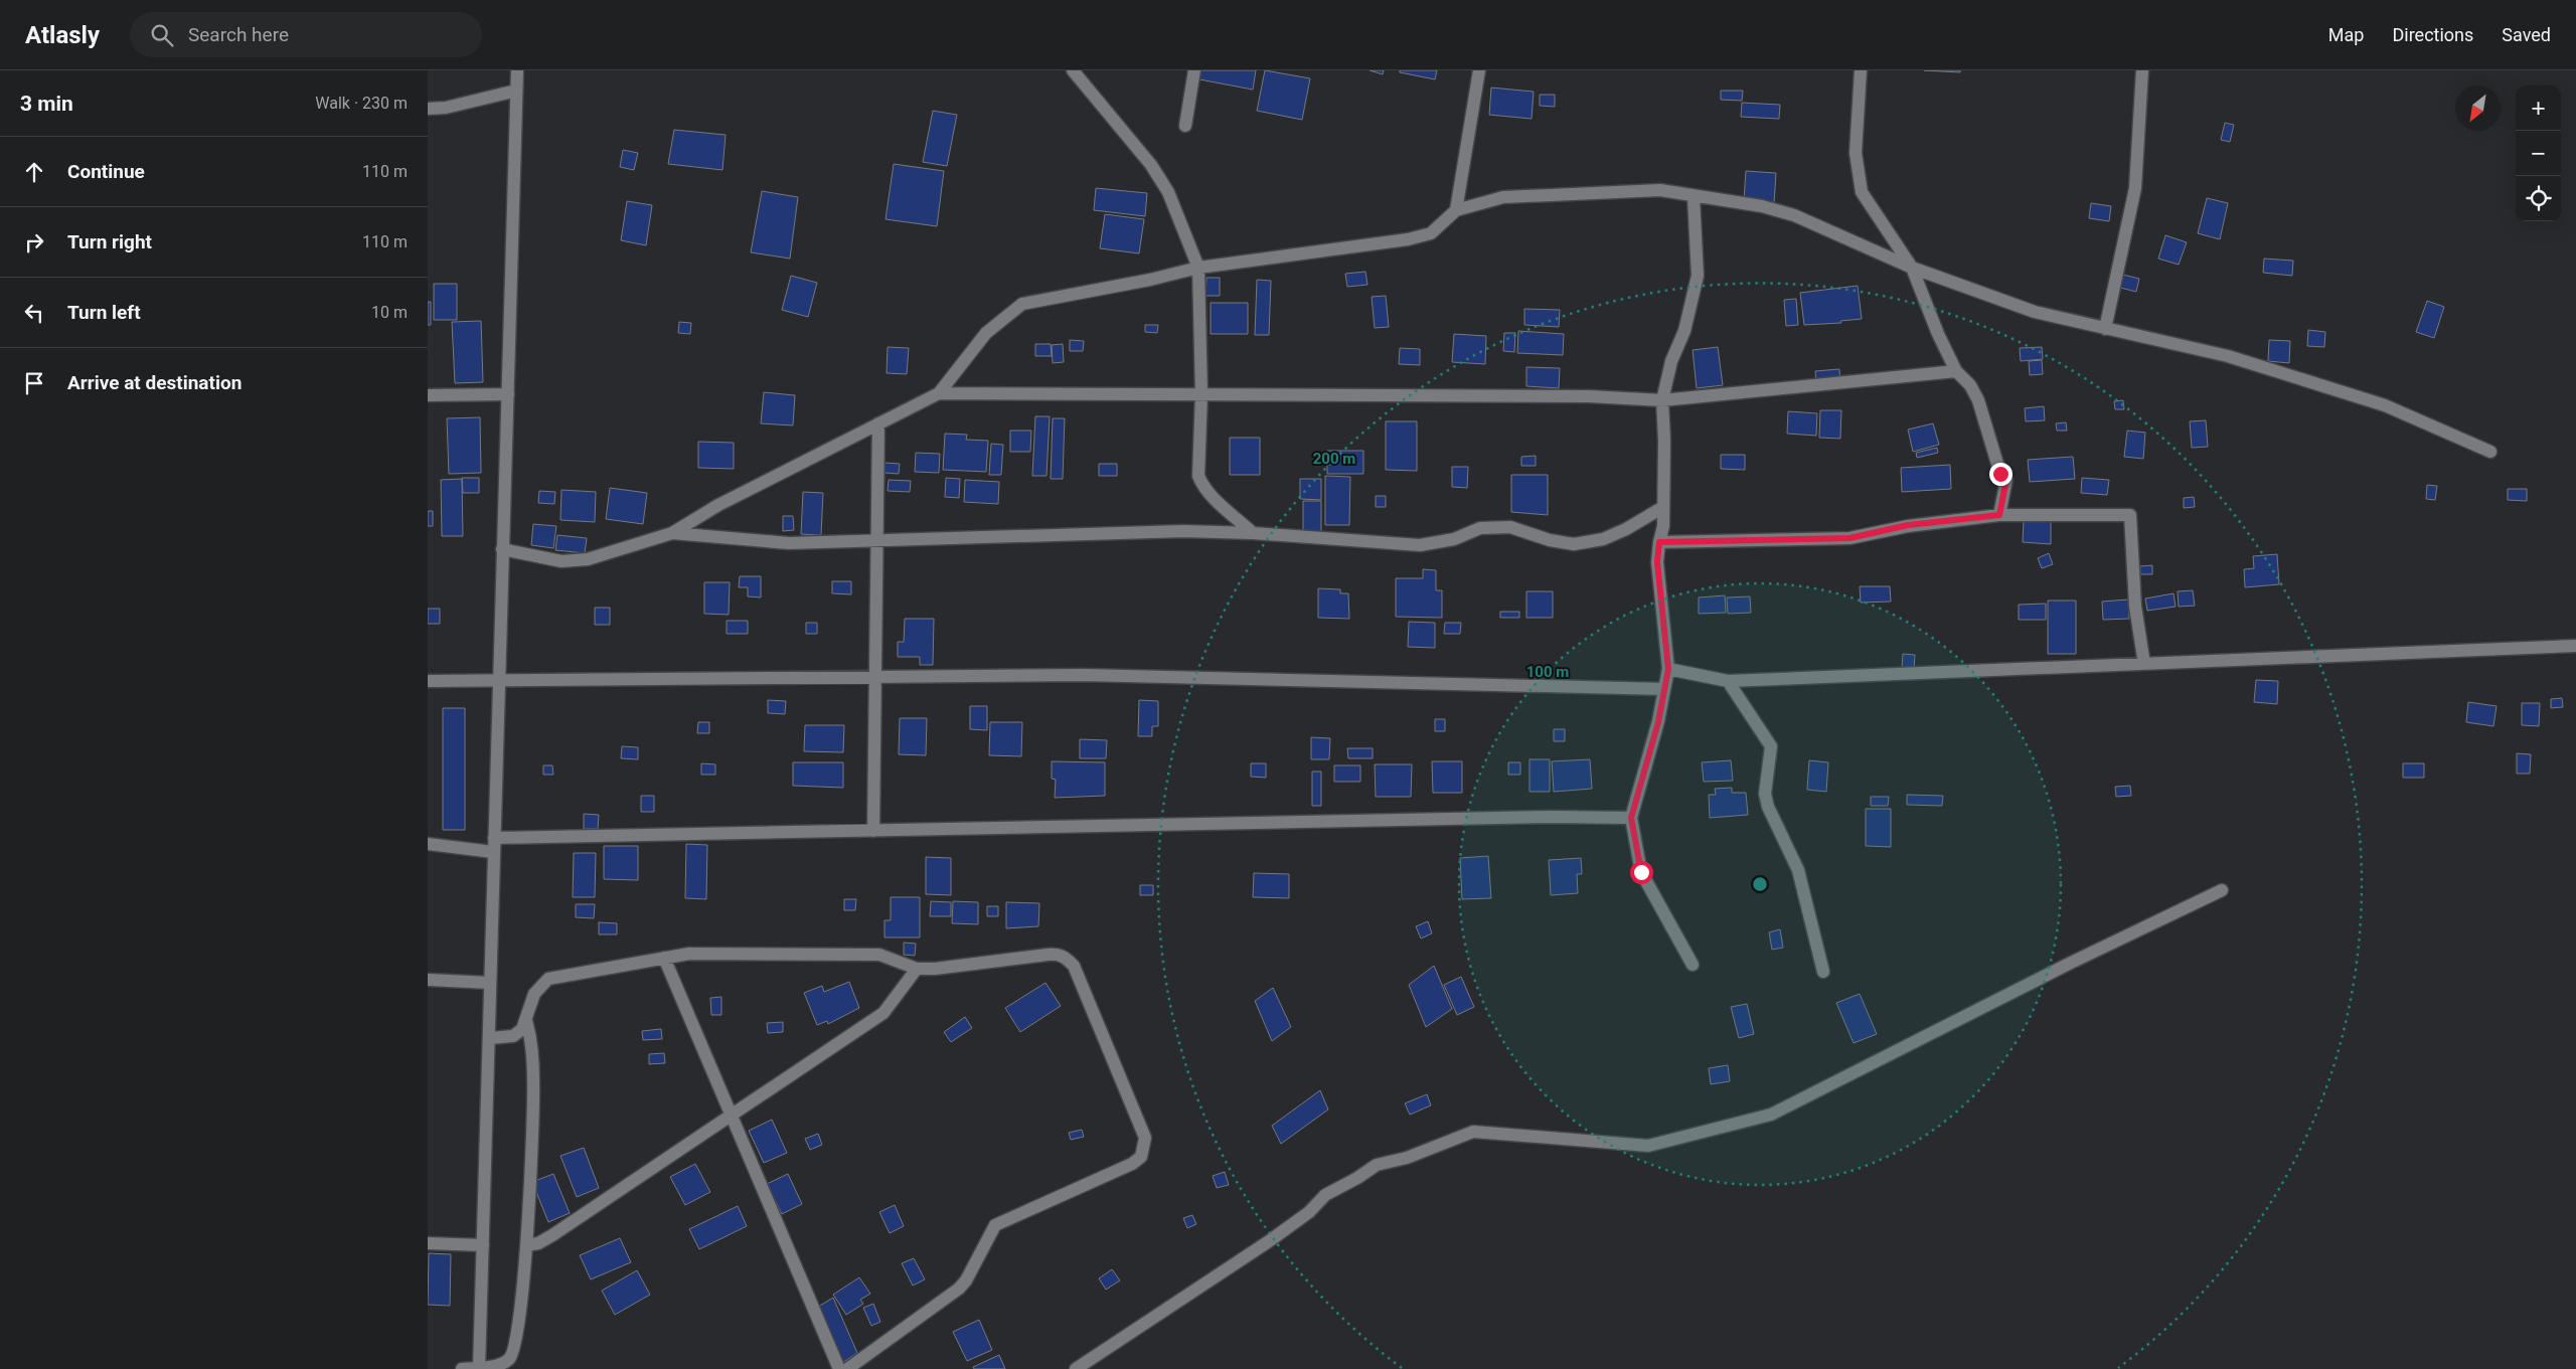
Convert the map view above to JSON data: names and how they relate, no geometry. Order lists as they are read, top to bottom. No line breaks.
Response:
{"north":"bottom left","page":{"header":"Atlasly","search":"Search here","nav":["Map","Directions","Saved"],"heading":["3 min","Walk · 230 m"],"map_buttons":["+","−"],"list":[["Continue","110 m"],["Turn right","110 m"],["Turn left","10 m"],"Arrive at destination"]},"rings":["200 m","100 m"]}
